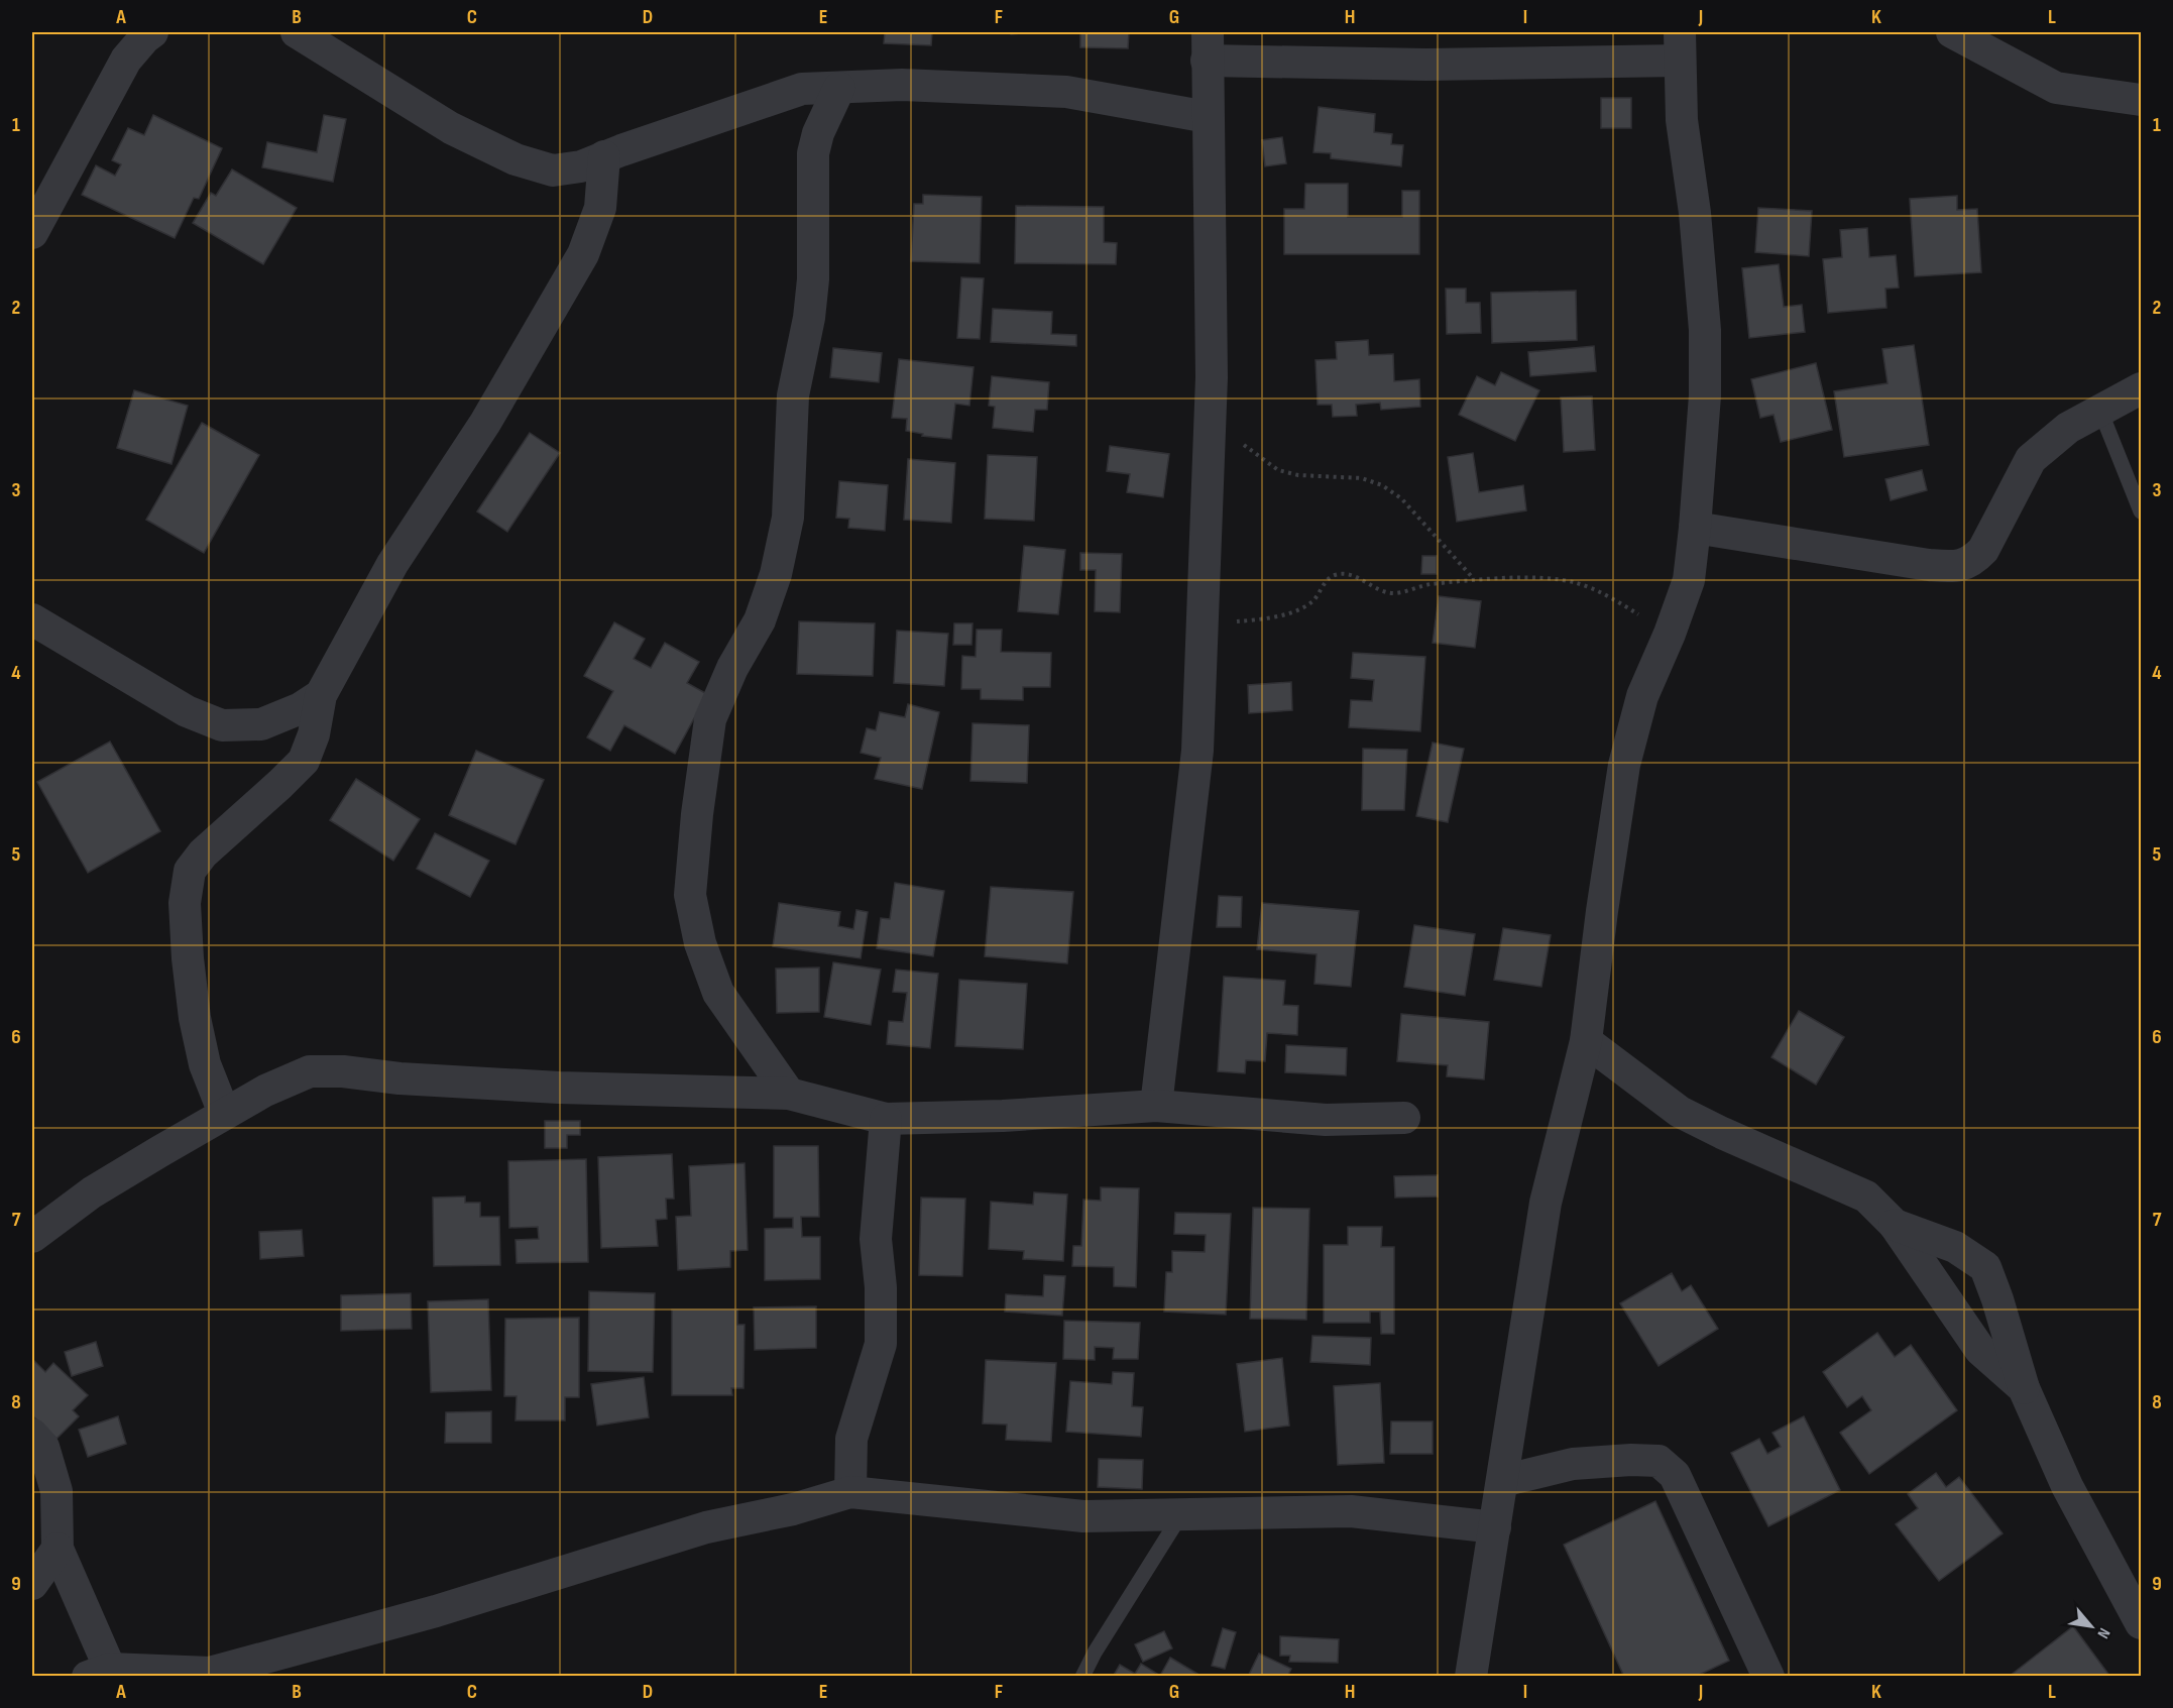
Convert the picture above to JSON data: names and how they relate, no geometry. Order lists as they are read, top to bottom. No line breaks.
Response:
{"north":"bottom right","grid":{"columns":["A","B","C","D","E","F","G","H","I","J","K","L"],"rows":["1","2","3","4","5","6","7","8","9"]}}
